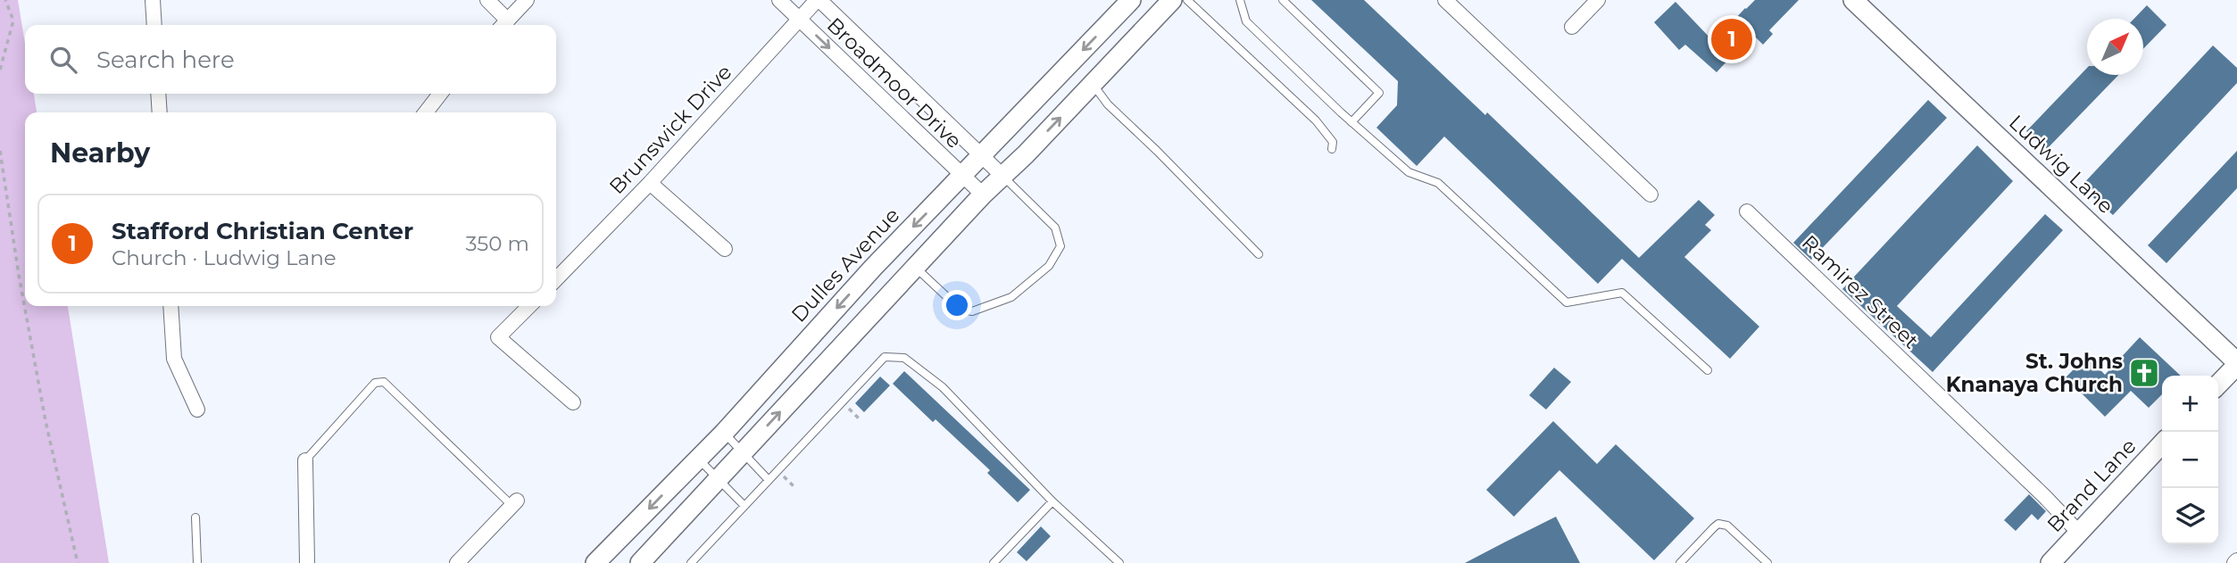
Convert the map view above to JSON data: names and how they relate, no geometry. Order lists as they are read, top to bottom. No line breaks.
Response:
{"streets":{"main road":["Ludwig Lane","Dulles Avenue","Brand Lane"],"street":["Broadmoor Drive","Brunswick Drive","Ramirez Street"]},"crossings":[["Broadmoor Drive","Brunswick Drive"],["Broadmoor Drive","Dulles Avenue"],["Ramirez Street","Brand Lane"]],"places":{"church":["St. Johns Knanaya Church"]},"north":"top right","page":{"pins":"1","search":"Search here","heading":"Nearby","list":[{"mark":"1","name":"Stafford Christian Center","note":"Church · Ludwig Lane","value":"350 m"}],"map_buttons":["+","−"]}}
